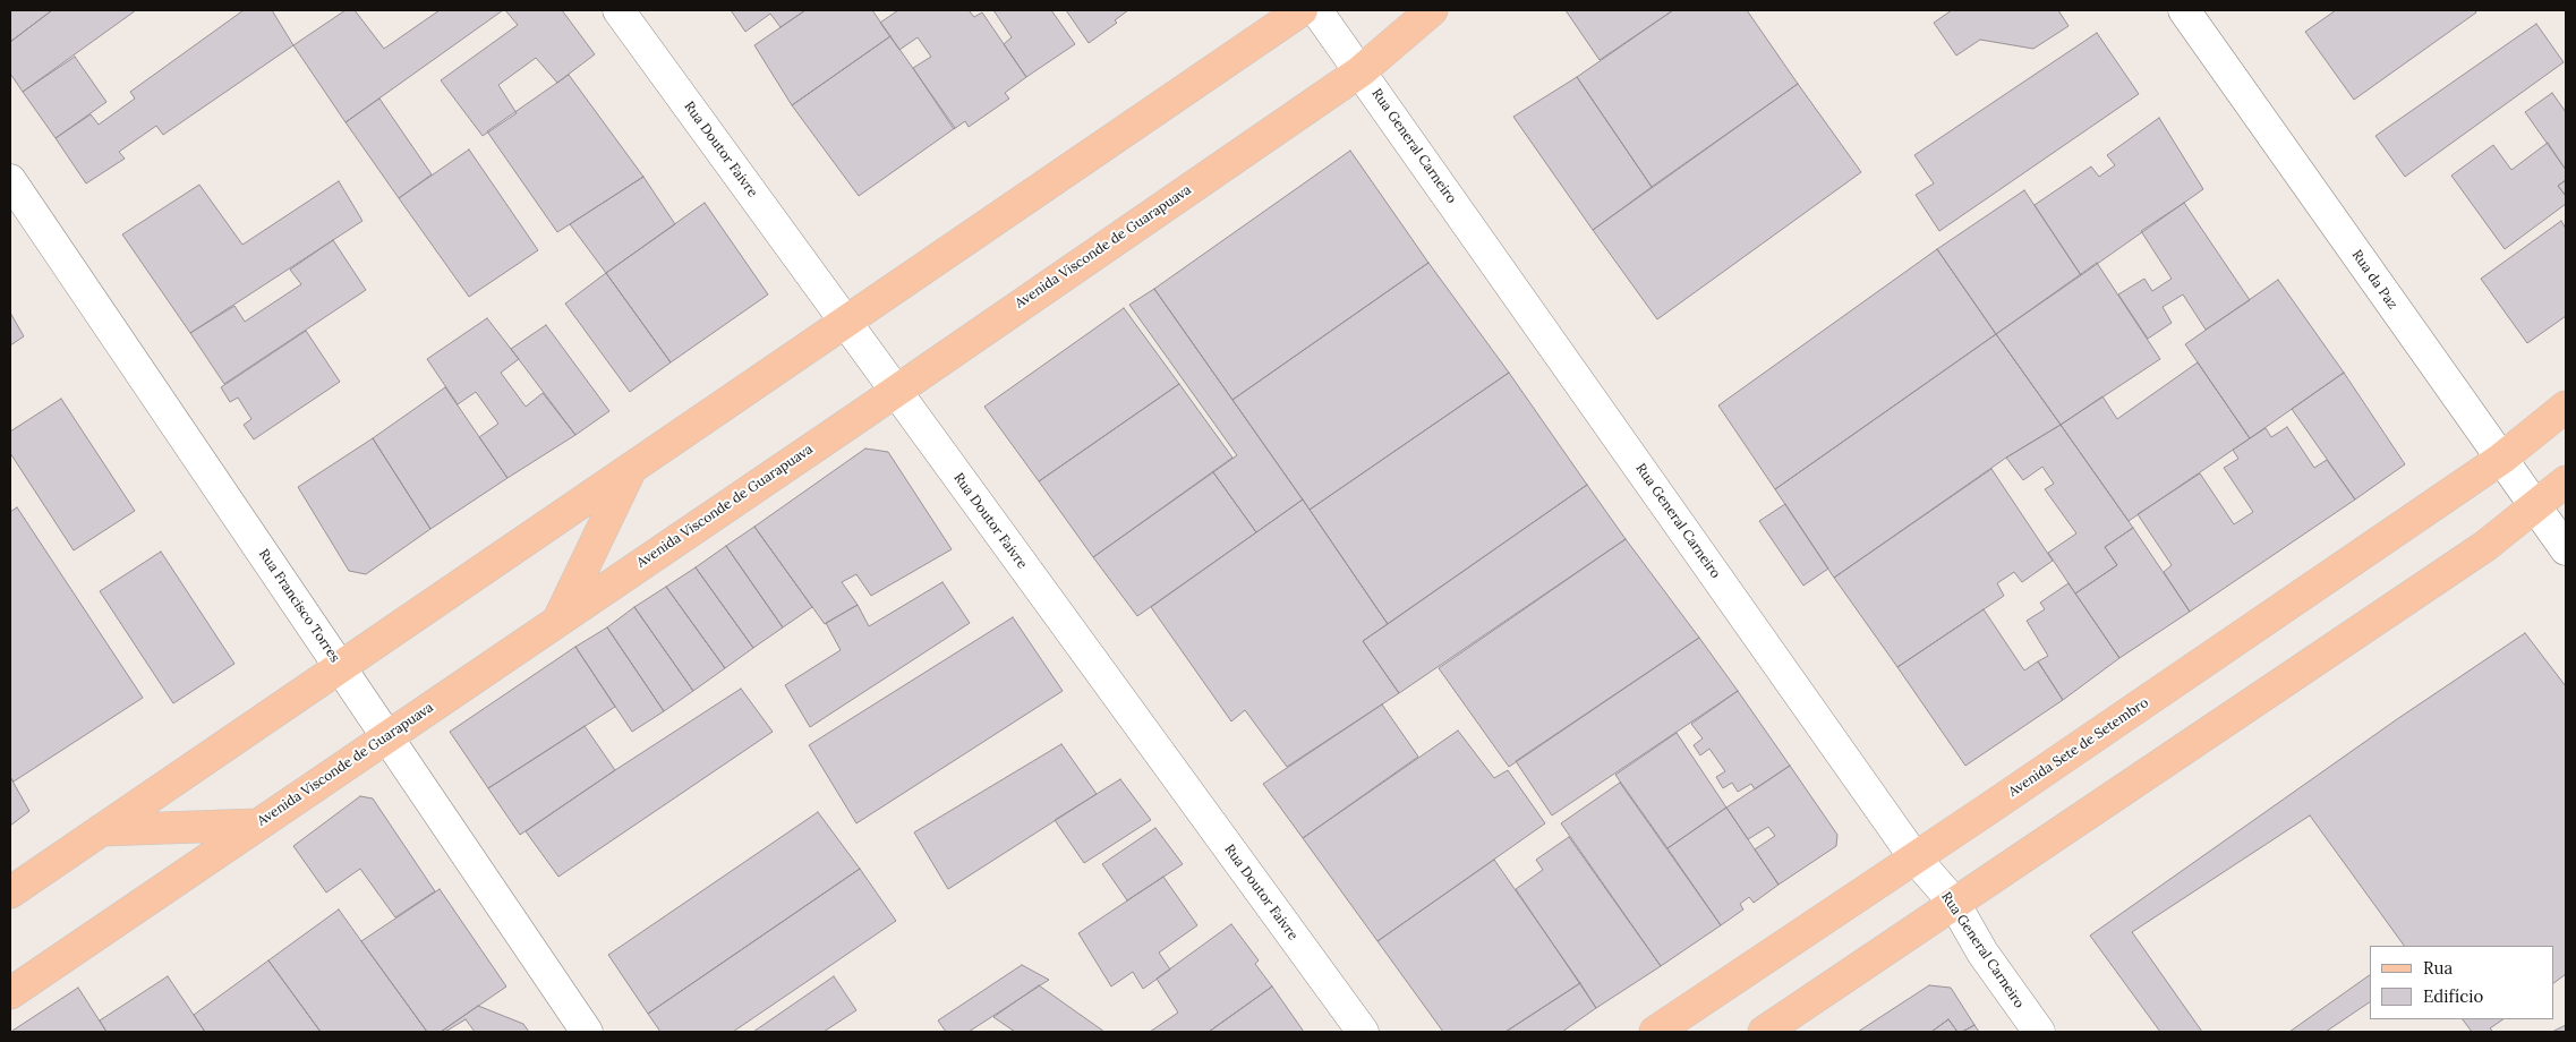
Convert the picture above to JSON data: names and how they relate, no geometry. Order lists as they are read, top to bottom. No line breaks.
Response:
{"streets":{"main road":["Avenida Visconde de Guarapuava","Avenida Sete de Setembro"],"street":["Rua General Carneiro","Rua Doutor Faivre","Rua da Paz","Rua Francisco Torres"]},"crossings":[["Rua General Carneiro","Avenida Visconde de Guarapuava"],["Rua General Carneiro","Avenida Sete de Setembro"],["Rua Doutor Faivre","Avenida Visconde de Guarapuava"],["Avenida Visconde de Guarapuava","Rua Francisco Torres"],["Rua da Paz","Avenida Sete de Setembro"]],"legend":["Rua","Edifício"]}
